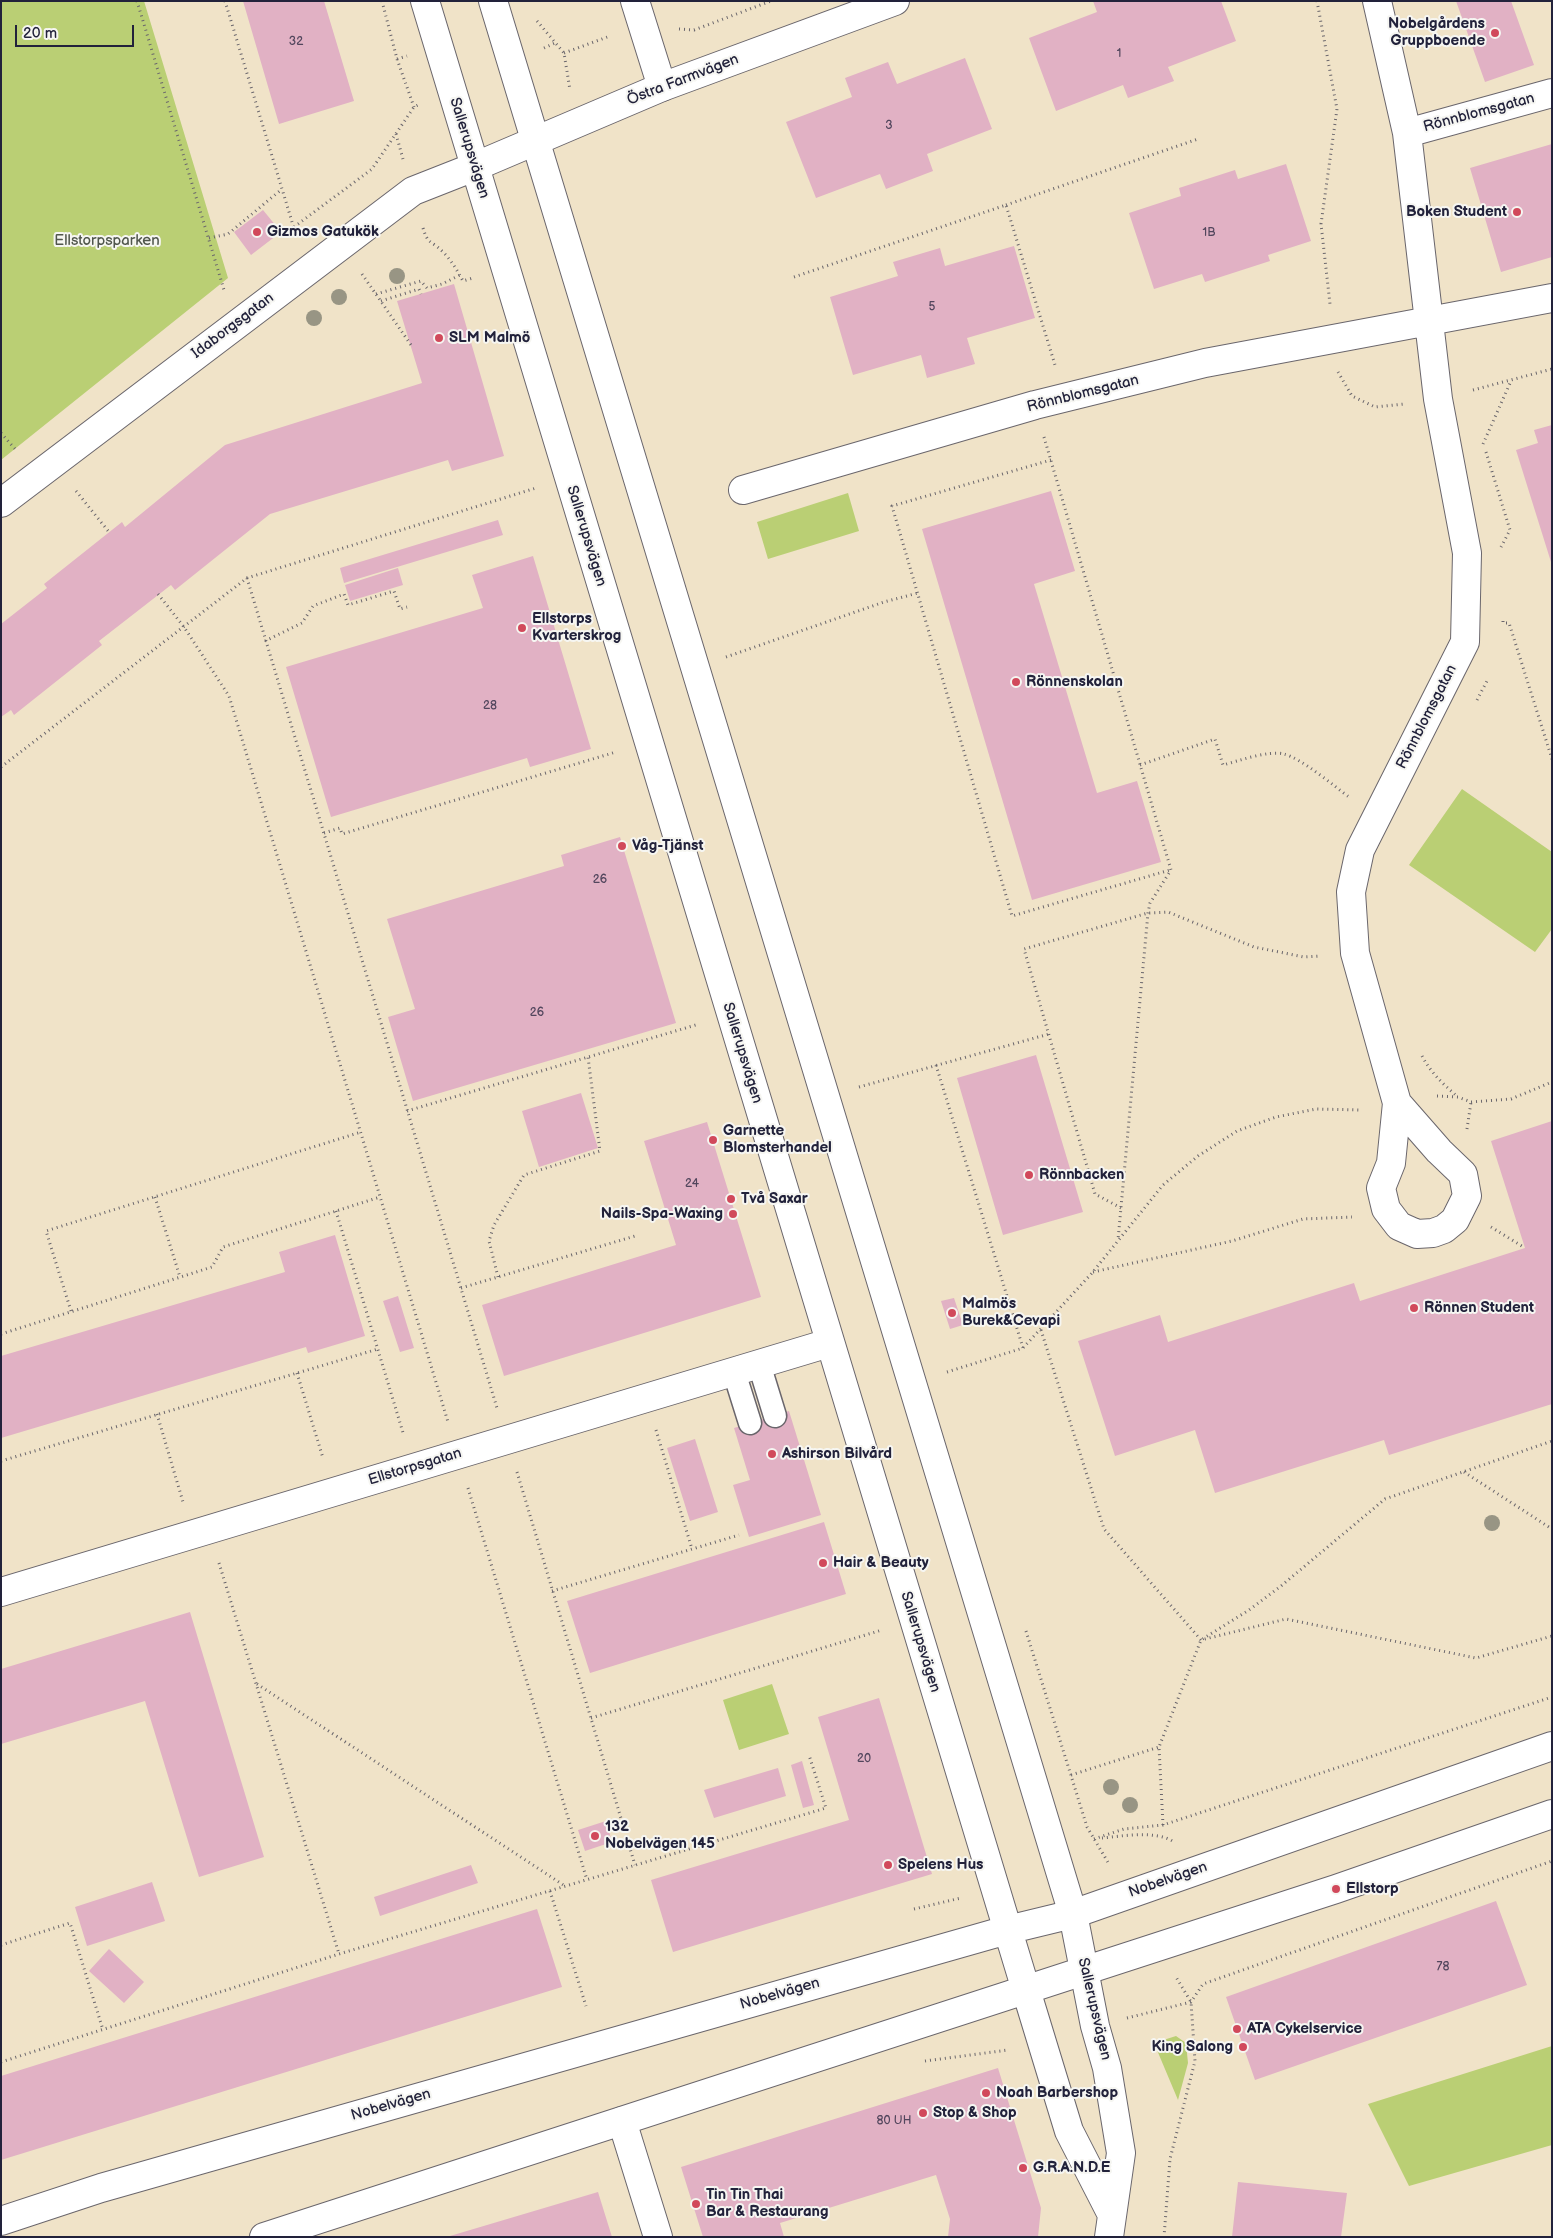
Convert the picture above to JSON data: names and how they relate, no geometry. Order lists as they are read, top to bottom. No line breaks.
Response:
{"streets":{"main road":["Östra Farmvägen","Rönnblomsgatan","Sallerupsvägen","Idaborgsgatan","Ellstorpsgatan","Nobelvägen"]},"crossings":[["Östra Farmvägen","Sallerupsvägen"],["Östra Farmvägen","Idaborgsgatan"],["Sallerupsvägen","Idaborgsgatan"],["Sallerupsvägen","Ellstorpsgatan"],["Sallerupsvägen","Nobelvägen"]],"parks":["Ellstorpsparken"],"places":["Nobelgårdens Gruppboende","Boken Student","Gizmos Gatukök","SLM Malmö","Ellstorps Kvarterskrog","Rönnenskolan","Våg-Tjänst","Garnette Blomsterhandel","Rönnbacken","Två Saxar","Nails-Spa-Waxing","Rönnen Student","Malmös Burek&Cevapi","Ashirson Bilvård","Hair & Beauty","132 Nobelvägen 145","Spelens Hus","Ellstorp","ATA Cykelservice","King Salong","Noah Barbershop","Stop & Shop","G.R.A.N.D.E","Tin Tin Thai Bar & Restaurang"],"house_numbers":["32","1","3","1B","5","28","26","26","24","20","78","80 UH"],"scale_bar":"20 m"}
